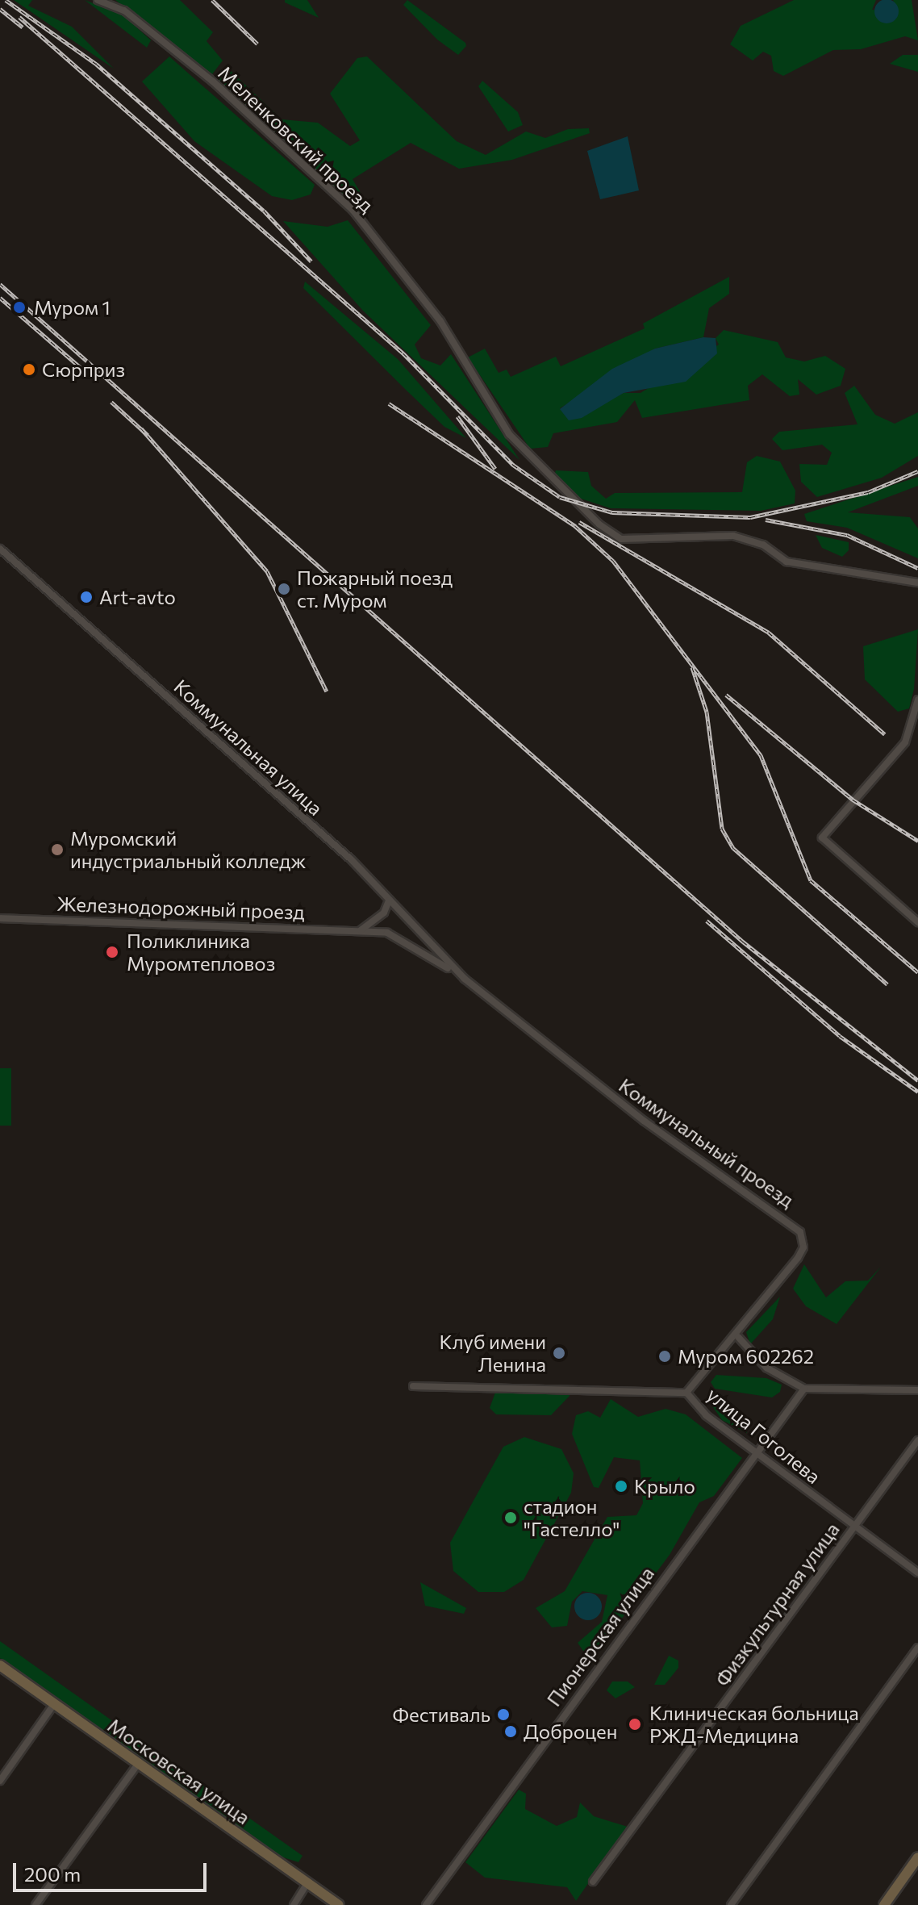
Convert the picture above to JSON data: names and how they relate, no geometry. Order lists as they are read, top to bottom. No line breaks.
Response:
{"streets":{"main road":["Московская улица"],"street":["Меленковский проезд","Коммунальная улица","Железнодорожный проезд","Коммунальный проезд","улица Гоголева","Физкультурная улица","Пионерская улица"]},"crossings":[["Коммунальная улица","Железнодорожный проезд"],["Коммунальная улица","Коммунальный проезд"],["Железнодорожный проезд","Коммунальный проезд"],["Коммунальный проезд","улица Гоголева"],["улица Гоголева","Физкультурная улица"],["улица Гоголева","Пионерская улица"]],"places":["Муром 1","Сюрприз","Пожарный поезд ст. Муром","Art-avto","Муромский индустриальный колледж","Поликлиника Муромтепловоз","Клуб имени Ленина","Муром 602262","Крыло","стадион \"Гастелло\"","Фестиваль","Клиническая больница РЖД-Медицина","Доброцен"],"scale_bar":"200 m"}
